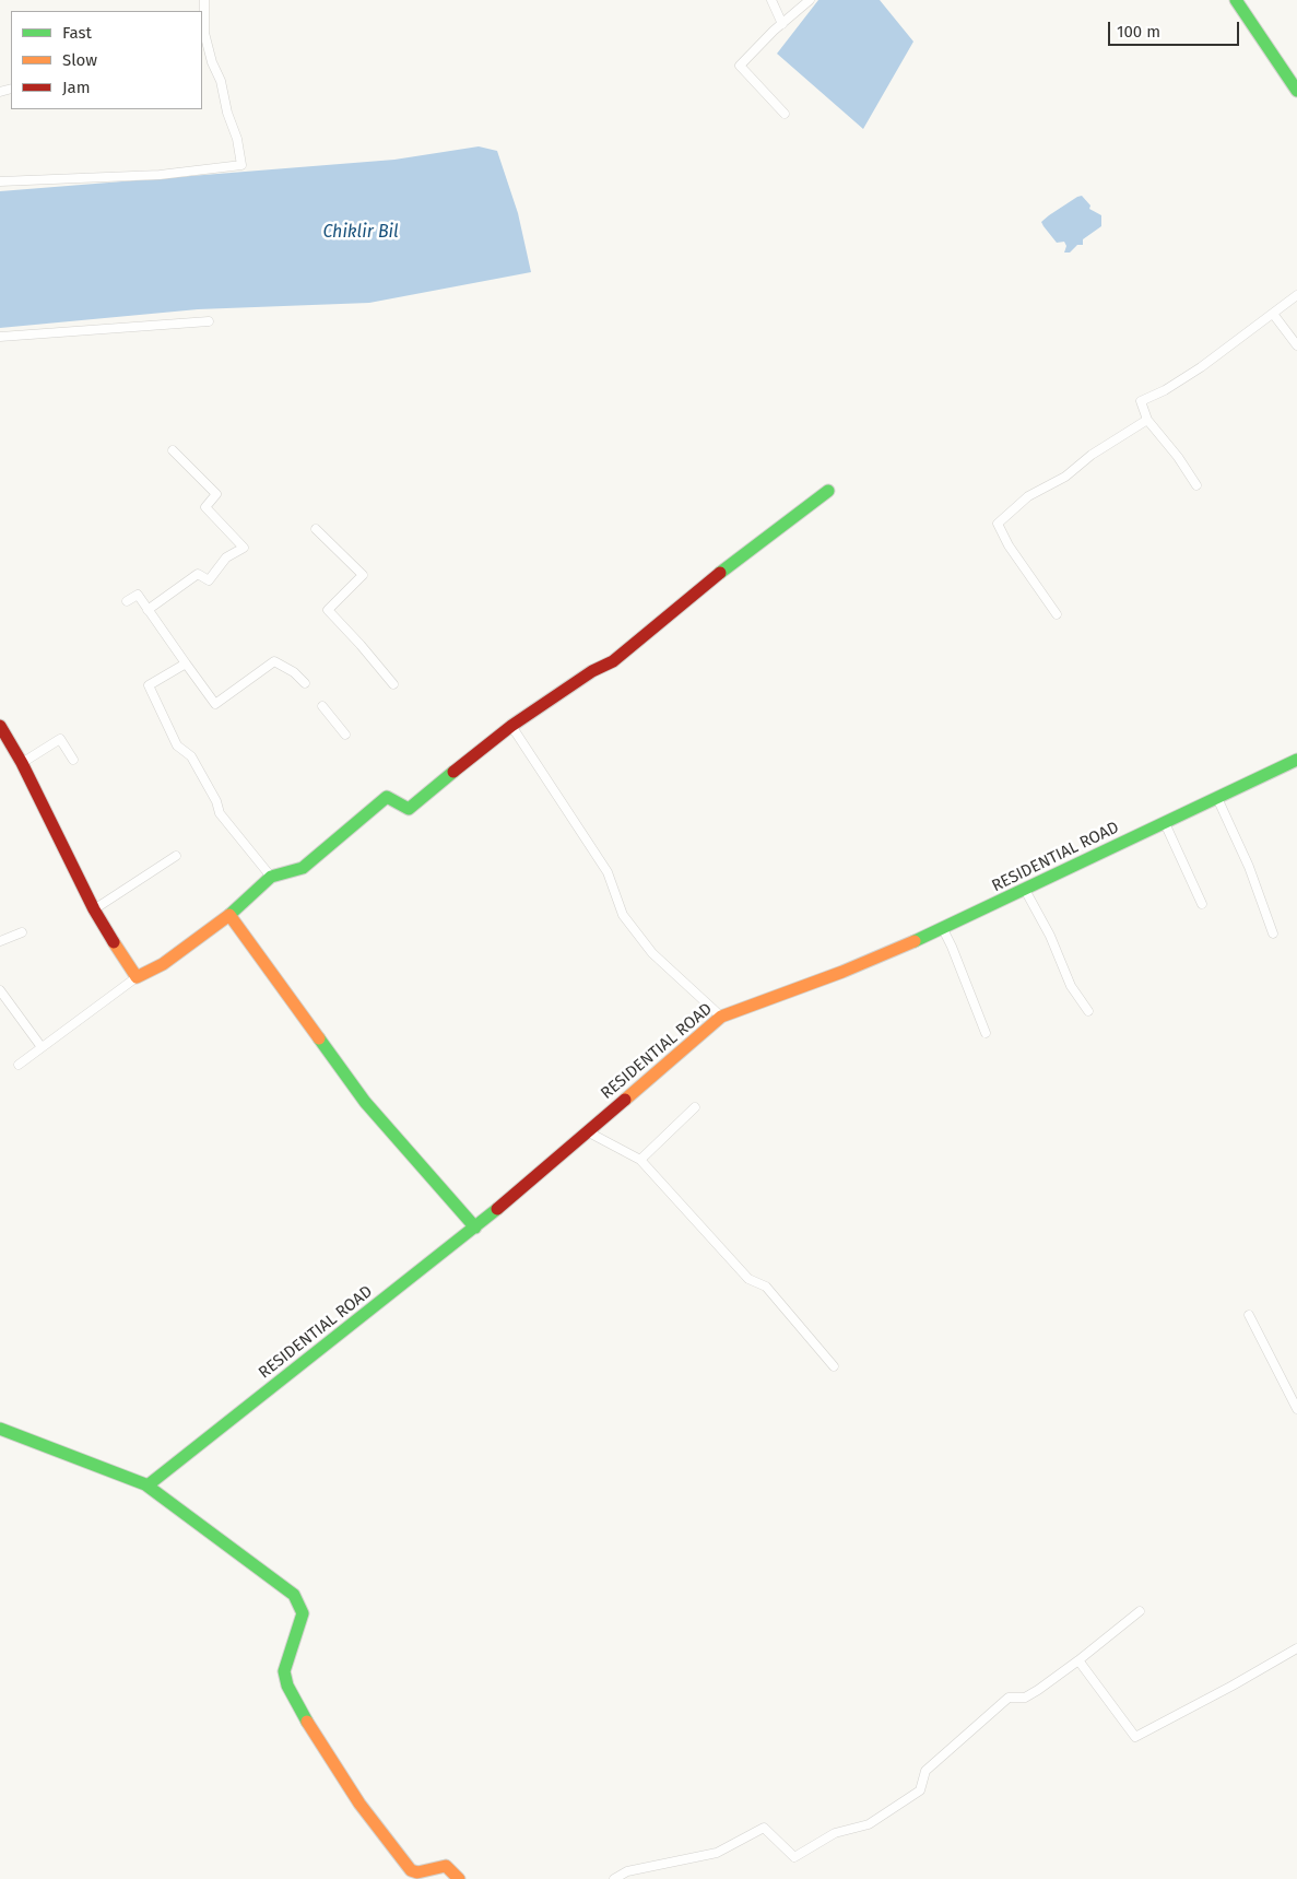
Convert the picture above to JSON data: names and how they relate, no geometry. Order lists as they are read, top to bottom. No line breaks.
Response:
{"streets":{"street":["RESIDENTIAL ROAD"]},"water":["Chiklir Bil"],"legend":["Fast","Slow","Jam"],"scale_bar":"100 m"}
